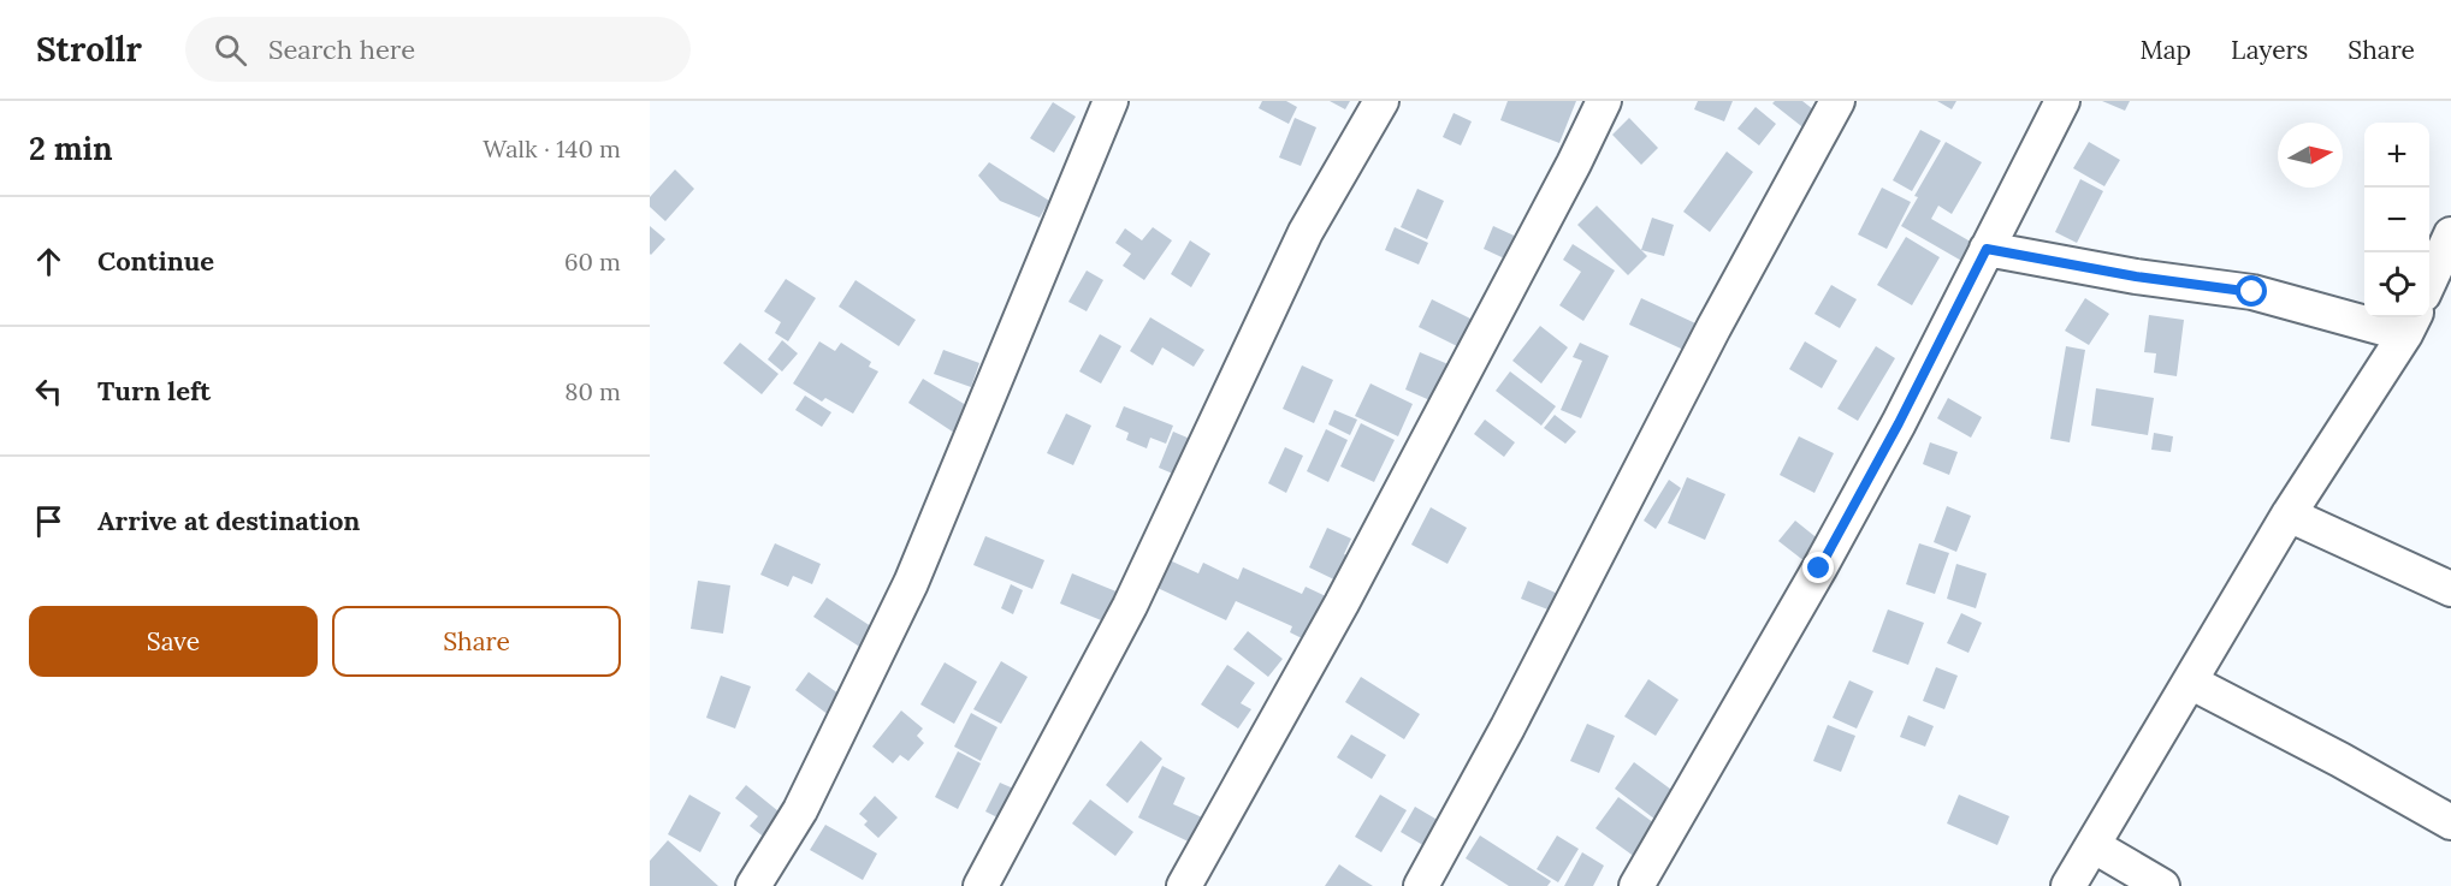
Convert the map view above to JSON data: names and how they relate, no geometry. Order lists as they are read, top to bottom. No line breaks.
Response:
{"north":"right","page":{"header":"Strollr","search":"Search here","nav":["Map","Layers","Share"],"heading":["2 min","Walk · 140 m"],"map_buttons":["+","−"],"list":[["Continue","60 m"],["Turn left","80 m"],"Arrive at destination"],"buttons":["Save","Share"]}}
